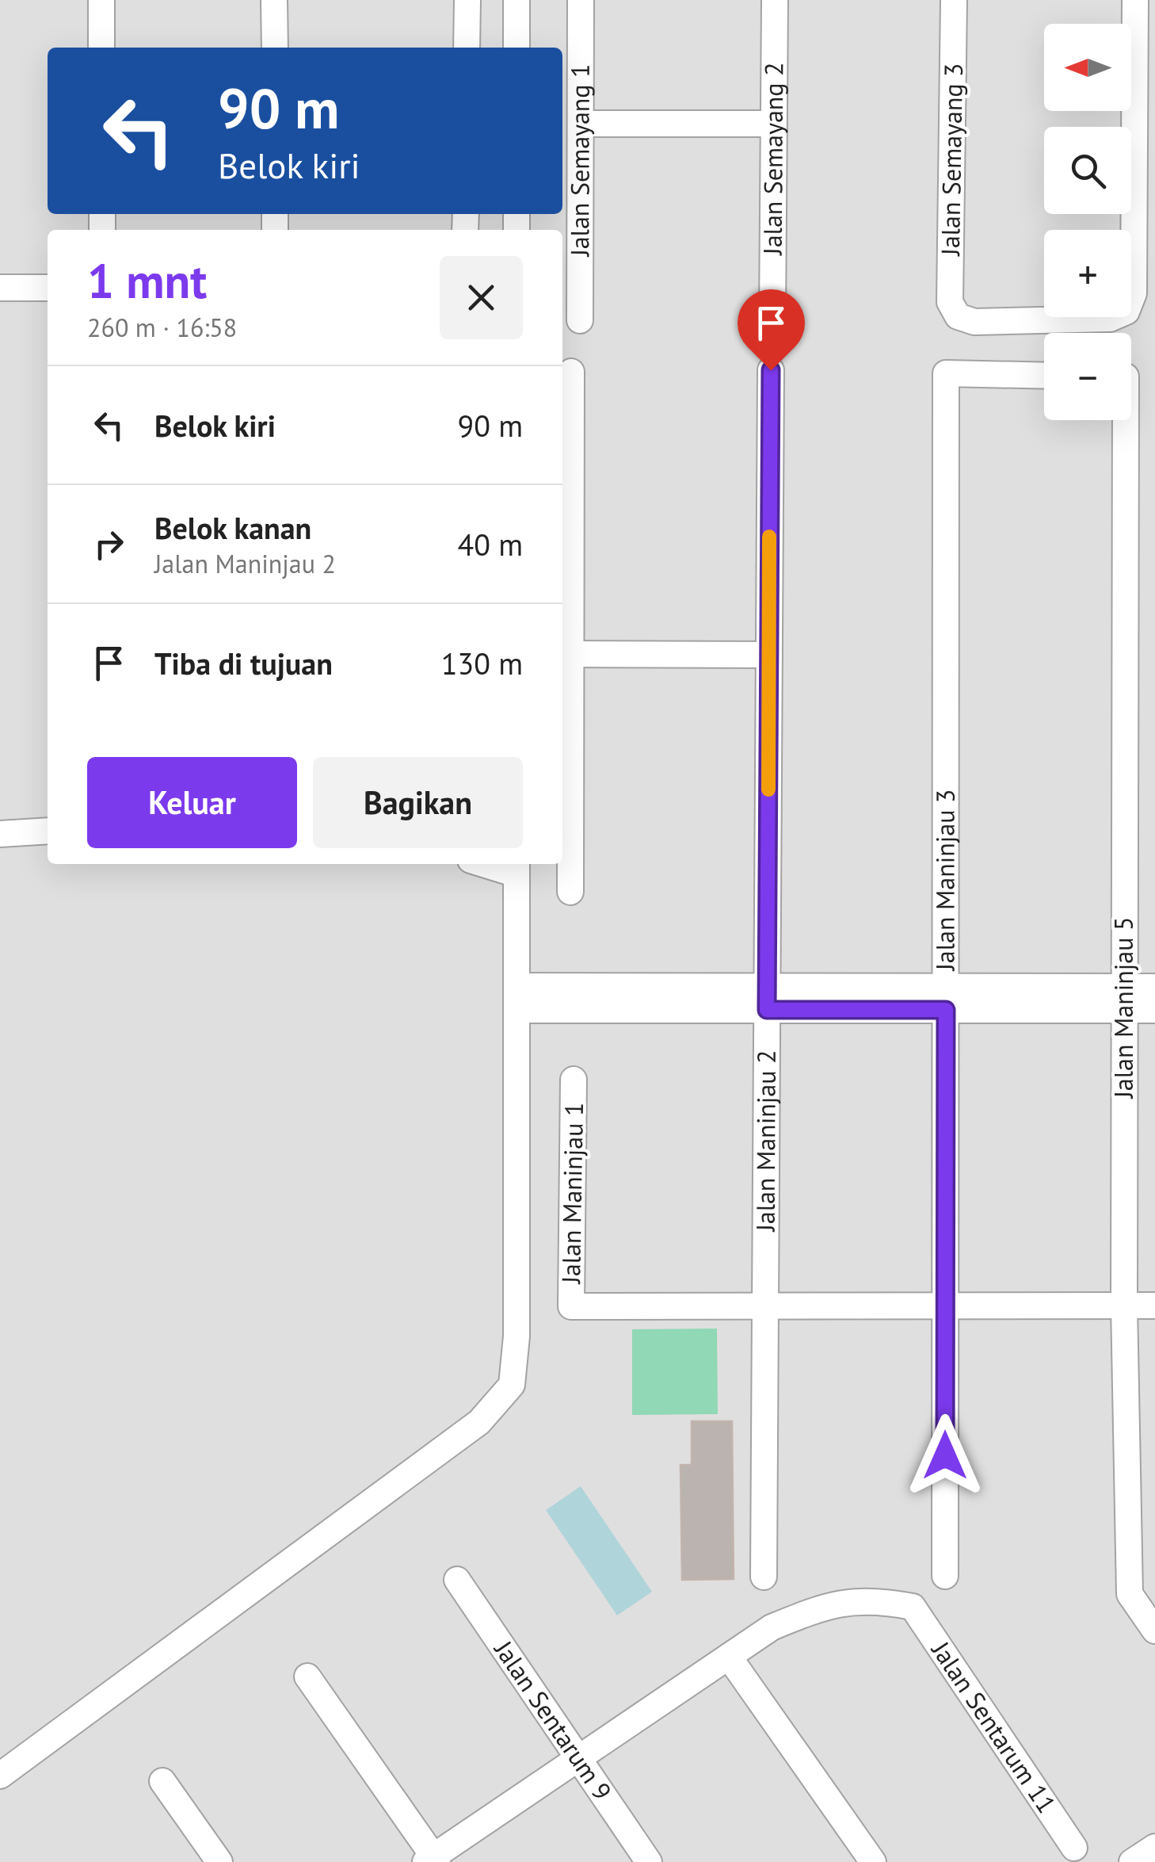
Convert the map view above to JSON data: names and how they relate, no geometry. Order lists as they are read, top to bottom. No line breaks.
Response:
{"streets":{"street":["Jalan Semayang 2","Jalan Semayang 3","Jalan Semayang 1","Jalan Maninjau 3","Jalan Maninjau 5","Jalan Maninjau 2","Jalan Maninjau 1","Jalan Sentarum 9","Jalan Sentarum 11"]},"crossings":[["Jalan Maninjau 2","Jalan Maninjau 1"]],"north":"left","page":{"map_buttons":["+","−"],"turn":["90 m","Belok kiri"],"heading":["1 mnt","260 m · 16:58"],"list":[{"name":"Belok kiri","value":"90 m"},{"name":"Belok kanan","note":"Jalan Maninjau 2","value":"40 m"},{"name":"Tiba di tujuan","value":"130 m"}],"buttons":["Keluar","Bagikan"]}}
